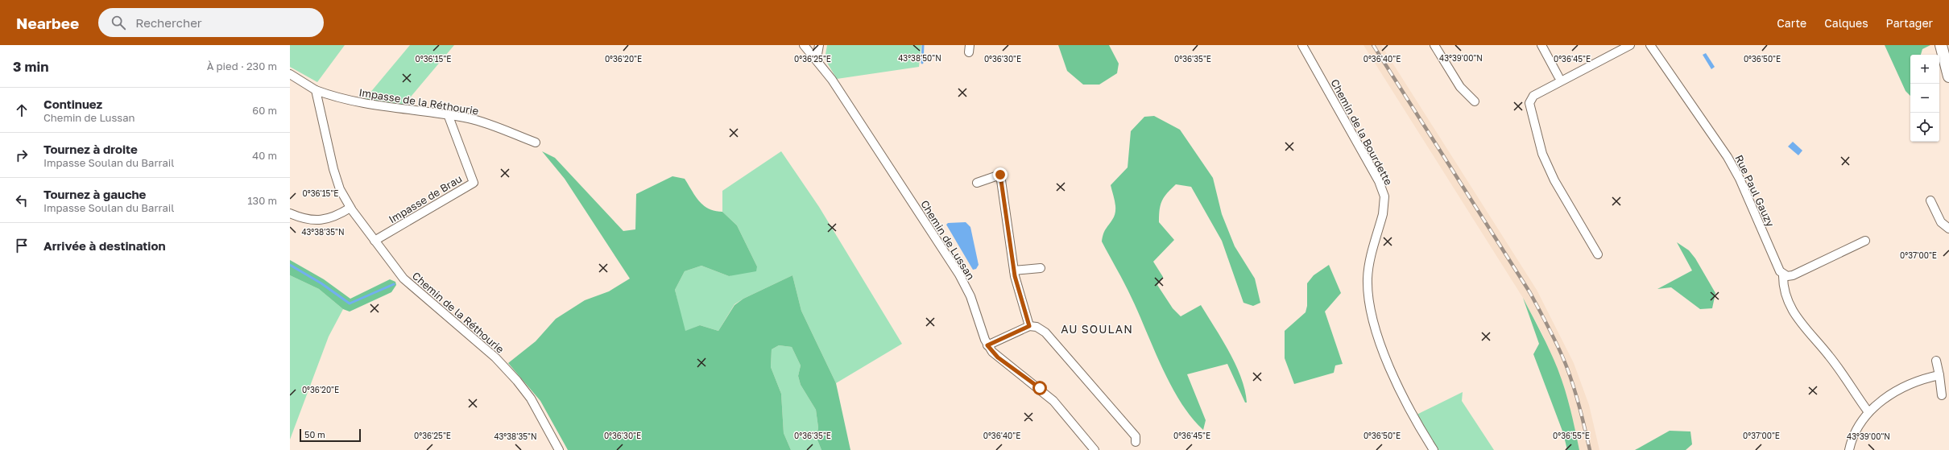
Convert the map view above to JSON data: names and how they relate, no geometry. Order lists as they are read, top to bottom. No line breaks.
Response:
{"streets":{"street":["Impasse de la Réthourie","Chemin de la Bourdette","Rue Paul Gauzy","Impasse de Brau","Chemin de Lussan","Chemin de la Réthourie"]},"crossings":[["Impasse de la Réthourie","Impasse de Brau"],["Impasse de la Réthourie","Chemin de la Réthourie"],["Impasse de Brau","Chemin de la Réthourie"]],"districts":["AU SOULAN"],"scale_bar":"50 m","page":{"header":"Nearbee","search":"Rechercher","nav":["Carte","Calques","Partager"],"heading":["3 min","À pied · 230 m"],"map_buttons":["+","−"],"list":[["Continuez","Chemin de Lussan","60 m"],["Tournez à droite","Impasse Soulan du Barrail","40 m"],["Tournez à gauche","Impasse Soulan du Barrail","130 m"],"Arrivée à destination"],"scale":"50 m"},"coordinates":["43°38'50\"N","43°39'00\"N","0°36'15\"E","0°36'20\"E","0°36'25\"E","0°36'30\"E","0°36'35\"E","0°36'40\"E","0°36'45\"E","0°36'50\"E","43°38'35\"N","0°37'00\"E","0°36'55\"E"]}
